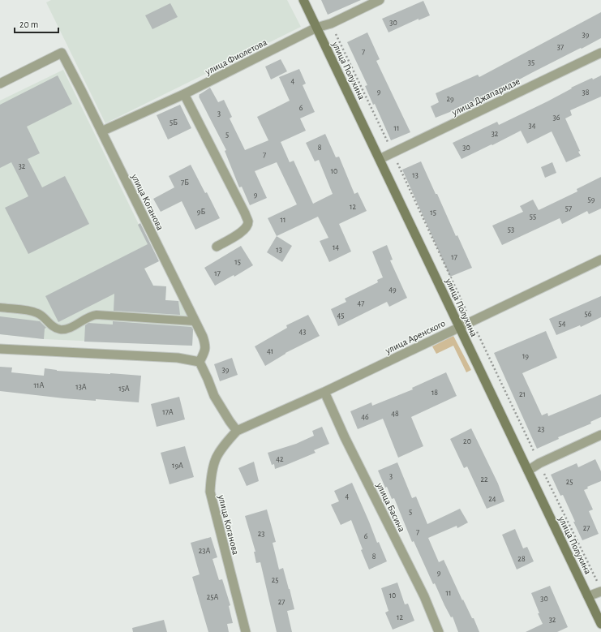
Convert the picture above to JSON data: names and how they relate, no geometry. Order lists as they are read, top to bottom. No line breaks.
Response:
{"streets":{"main road":["улица Полухина"],"street":["улица Фиолетова","улица Джапаридзе","улица Коганова","улица Аренского","улица Басина"]},"crossings":[["улица Фиолетова","улица Полухина"],["улица Фиолетова","улица Коганова"],["улица Полухина","улица Джапаридзе"],["улица Полухина","улица Аренского"],["улица Коганова","улица Аренского"],["улица Аренского","улица Басина"]],"house_numbers":["30","39","37","7","35","4","9","38","29","6","3","36","5Б","34","11","32","5","8","30","7","32","10","13","7Б","9","59","12","57","9Б","15","55","11","53","14","13","17","15","17","49","47","56","45","54","43","41","19","39","11А","13А","15А","18","21","17А","48","46","23","20","42","19А","3","22","25","4","24","5","27","7","23","6","23А","8","28","9","25","11","10","25А","30","27","12","32"],"scale_bar":"20 m"}
